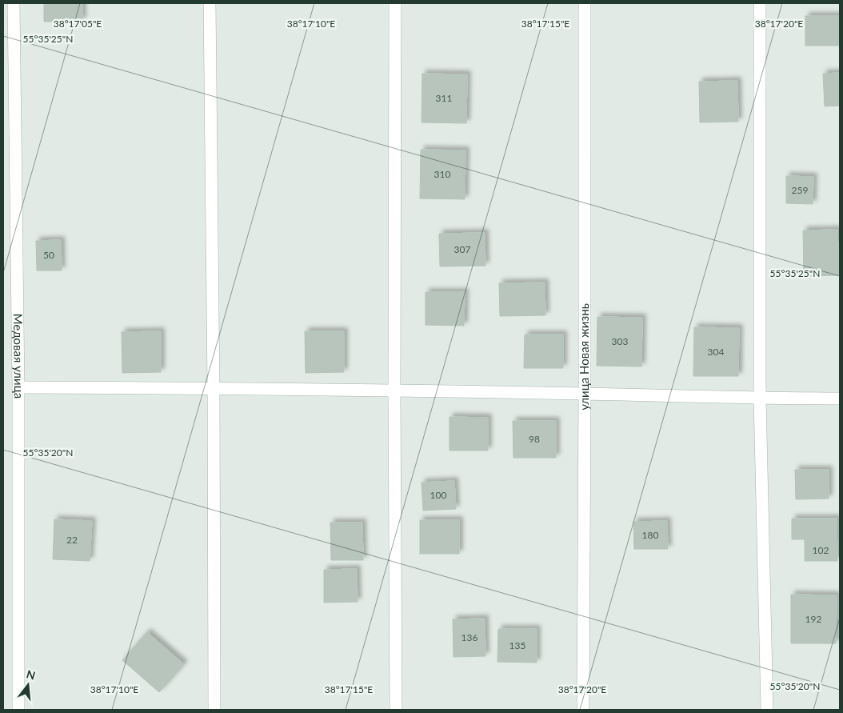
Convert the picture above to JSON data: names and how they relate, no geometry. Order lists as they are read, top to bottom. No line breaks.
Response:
{"streets":{"street":["Медовая улица","улица Новая жизнь"]},"house_numbers":["311","310","259","307","50","303","304","98","100","180","22","102","192","136","135"],"north":"top","coordinates":["38°17'05\"E","38°17'10\"E","38°17'15\"E","38°17'20\"E","55°35'25\"N","55°35'20\"N"]}
